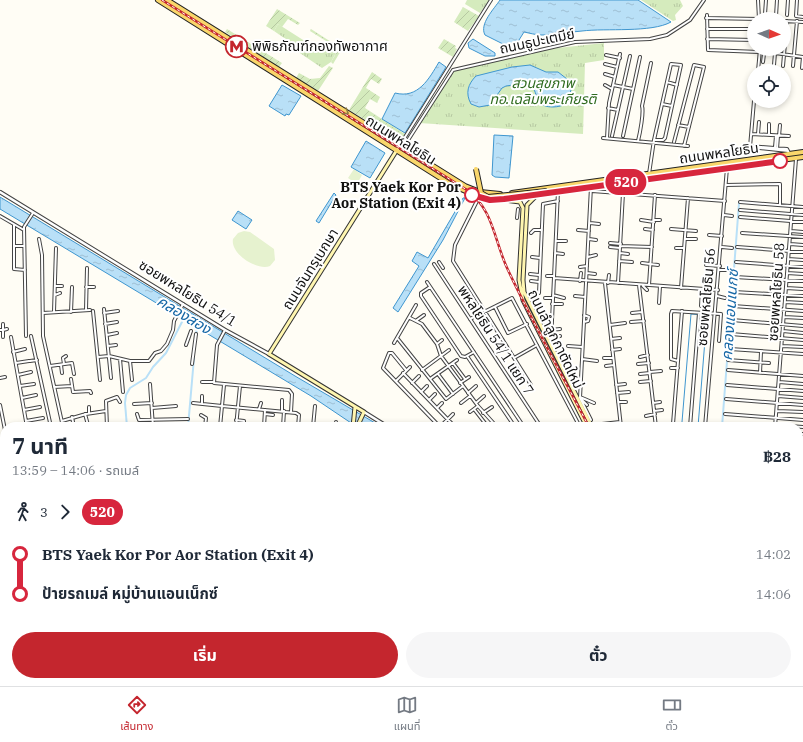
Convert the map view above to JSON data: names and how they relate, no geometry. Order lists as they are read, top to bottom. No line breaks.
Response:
{"streets":{"main road":["ถนนพหลโยธิน","ถนนจันทรุเบกษา","ซอยพหลโยธิน 54/1","ถนนลำลูกกาตัดใหม่"],"street":["ถนนธูปะเตมีย์","ซอยพหลโยธิน 58","ซอยพหลโยธิน 56","พหลโยธิน 54/1 แยก 7"]},"crossings":[["ถนนธูปะเตมีย์","ถนนพหลโยธิน"],["ถนนธูปะเตมีย์","ถนนจันทรุเบกษา"],["ถนนพหลโยธิน","ถนนจันทรุเบกษา"],["ถนนพหลโยธิน","ซอยพหลโยธิน 58"],["ถนนพหลโยธิน","ซอยพหลโยธิน 56"],["ถนนจันทรุเบกษา","ซอยพหลโยธิน 54/1"]],"water":["คลองสอง","คลองแอนเนกซ์"],"parks":["สวนสุขภาพ ทอ.เฉลิมพระเกียรติ"],"places":{"metro station":["พิพิธภัณฑ์กองทัพอากาศ"],"other":["BTS Yaek Kor Por Aor Station (Exit 4)"]},"lines":["bus line 520"],"north":"right","page":{"on_map":"520","heading":["7 นาที","13:59 – 14:06 · รถเมล์","฿28"],"legs":["3","520"],"list":[{"name":"BTS Yaek Kor Por Aor Station (Exit 4)","value":"14:02"},{"name":"ป้ายรถเมล์ หมู่บ้านแอนเน็กซ์","value":"14:06"}],"buttons":["เริ่ม","ตั๋ว"],"tabs":["เส้นทาง","แผนที่","ตั๋ว"]}}
